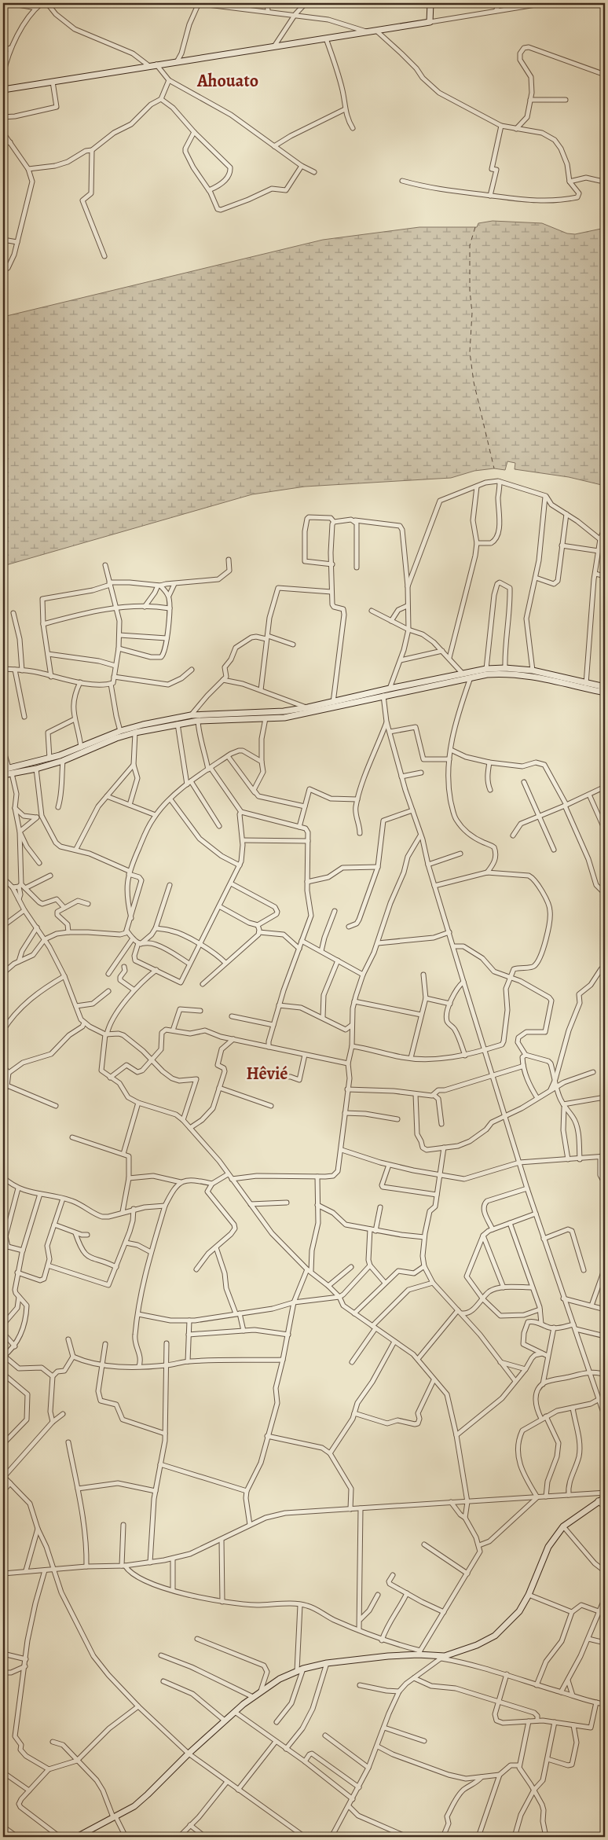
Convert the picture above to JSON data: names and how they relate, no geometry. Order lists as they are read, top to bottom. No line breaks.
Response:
{"districts":["Ahouato","Hêvié"]}
